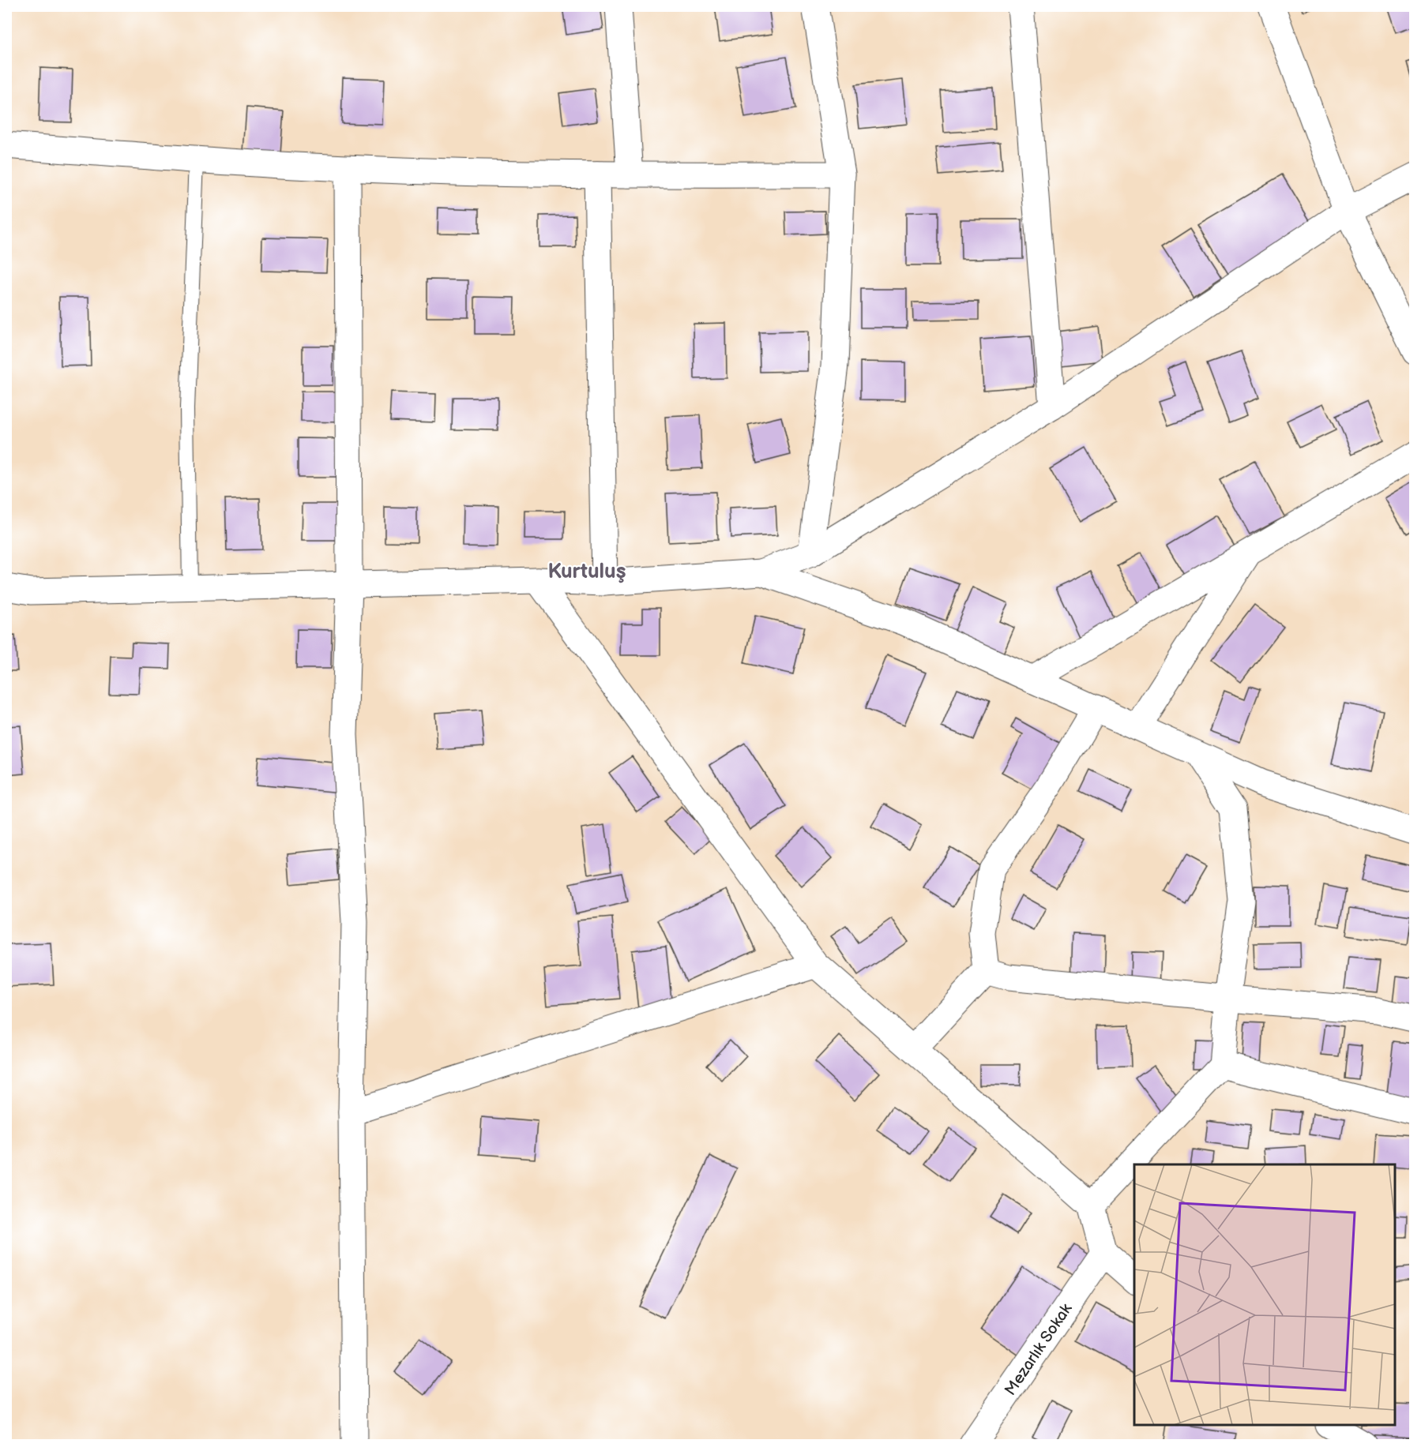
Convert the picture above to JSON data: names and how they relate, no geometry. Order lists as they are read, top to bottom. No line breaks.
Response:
{"streets":{"street":["Mezarlık Sokak"]},"districts":["Kurtuluş"]}
